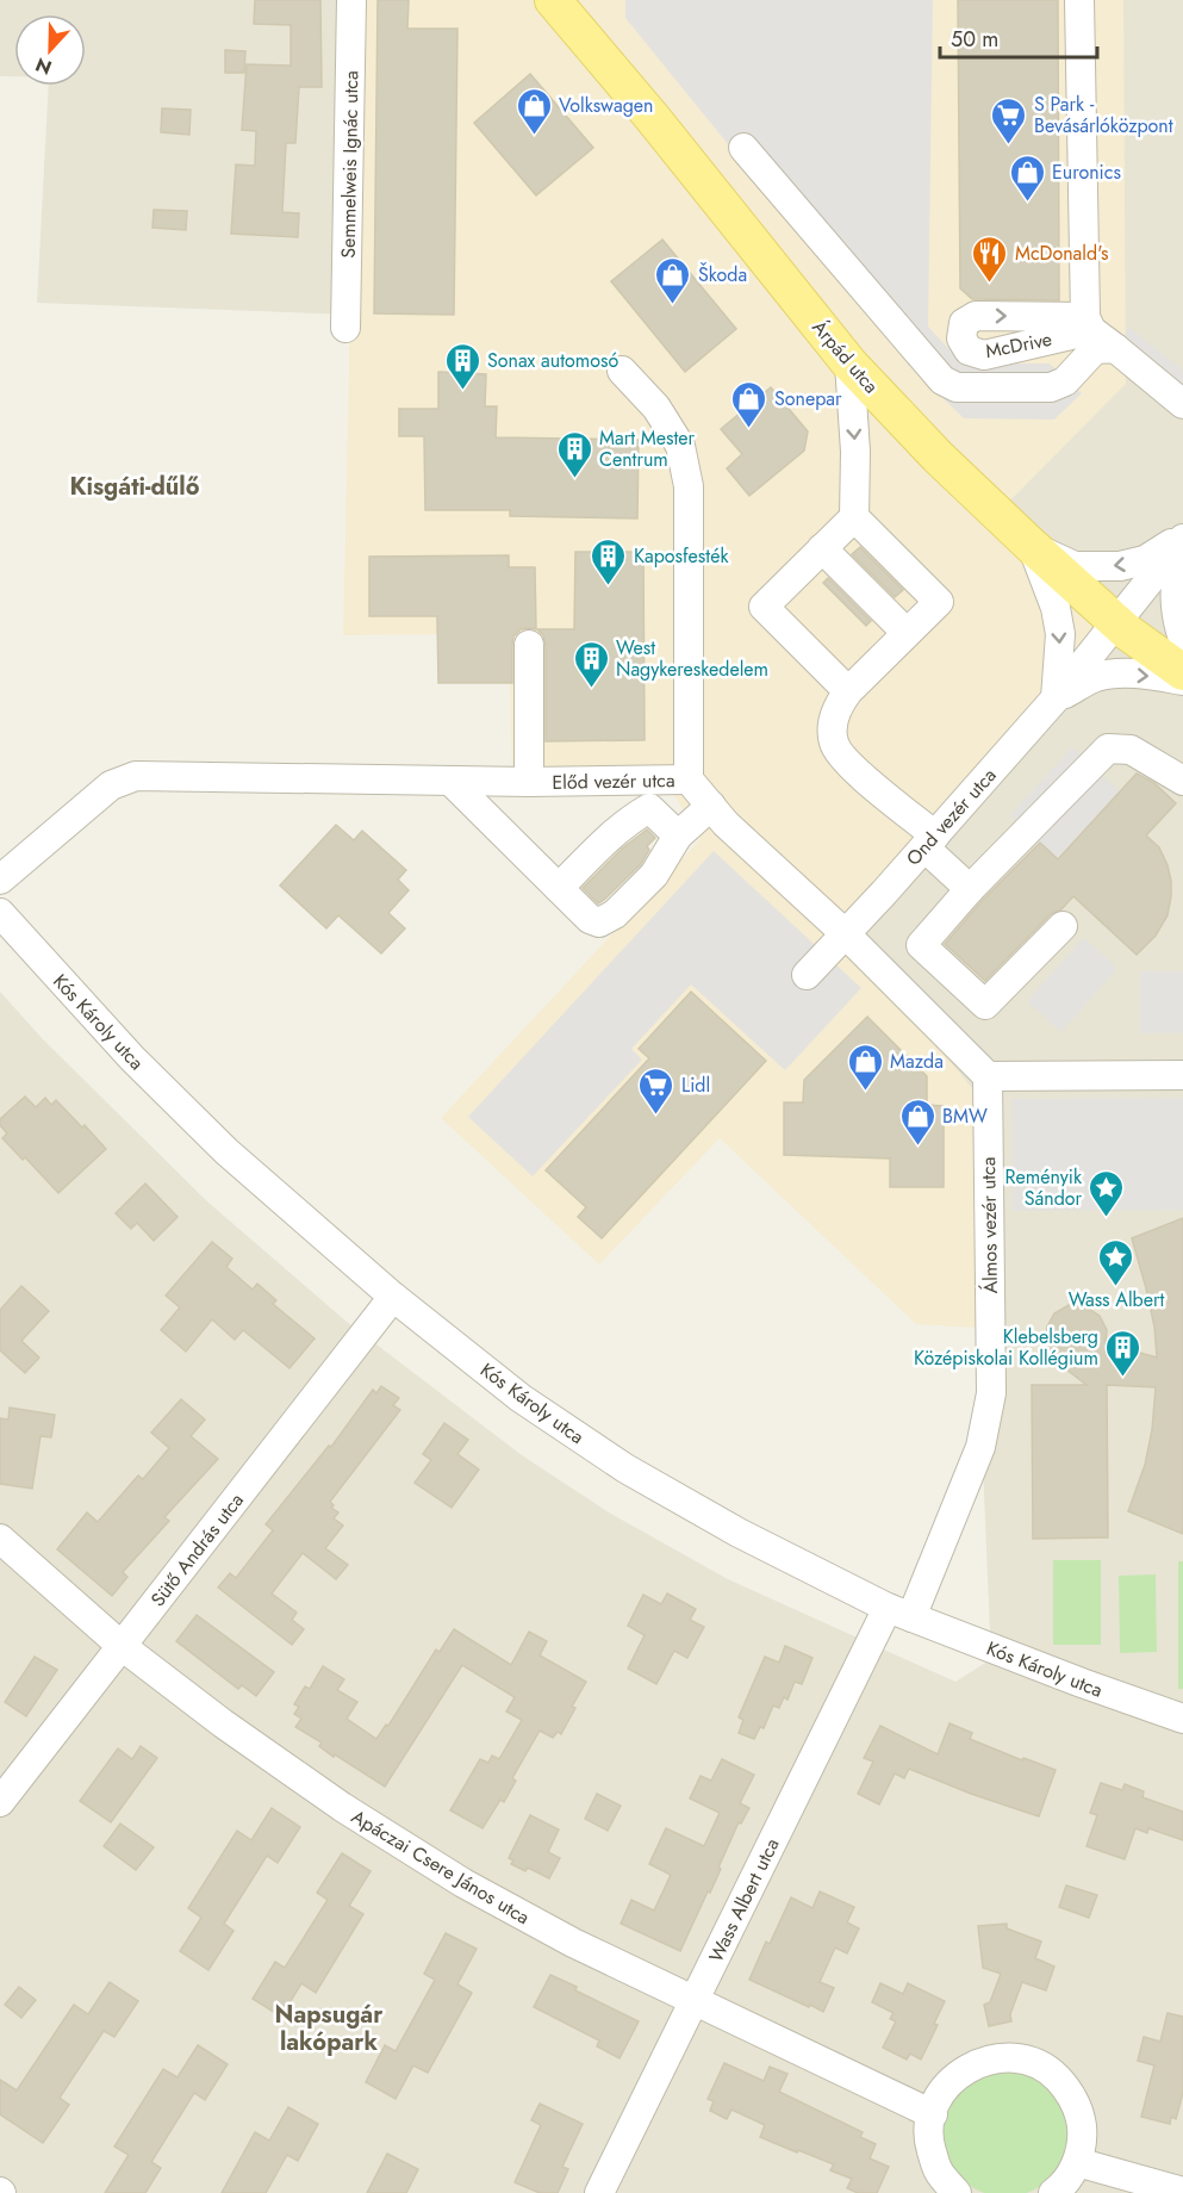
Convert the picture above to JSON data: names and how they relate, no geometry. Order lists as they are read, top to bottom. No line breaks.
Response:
{"streets":{"main road":["Árpád utca"],"street":["Semmelweis Ignác utca","Előd vezér utca","Ond vezér utca","Kós Károly utca","Álmos vezér utca","Sütő András utca","Apáczai Csere János utca","Wass Albert utca"]},"crossings":[["Árpád utca","Ond vezér utca"],["Előd vezér utca","Ond vezér utca"],["Előd vezér utca","Álmos vezér utca"],["Kós Károly utca","Álmos vezér utca"],["Kós Károly utca","Sütő András utca"],["Kós Károly utca","Wass Albert utca"],["Álmos vezér utca","Wass Albert utca"],["Sütő András utca","Apáczai Csere János utca"],["Apáczai Csere János utca","Wass Albert utca"]],"districts":["Kisgáti-dűlő","Napsugár lakópark"],"places":{"shop":["Volkswagen","Euronics","Škoda","Sonepar","Mazda","BMW"],"supermarket":["S Park - Bevásárlóközpont","Lidl"],"restaurant":["McDonald's"],"building":["Sonax automosó","Mart Mester Centrum","Kaposfesték","West Nagykereskedelem","Klebelsberg Középiskolai Kollégium"],"place":["Reményik Sándor","Wass Albert"]},"scale_bar":"50 m","north":"bottom"}
